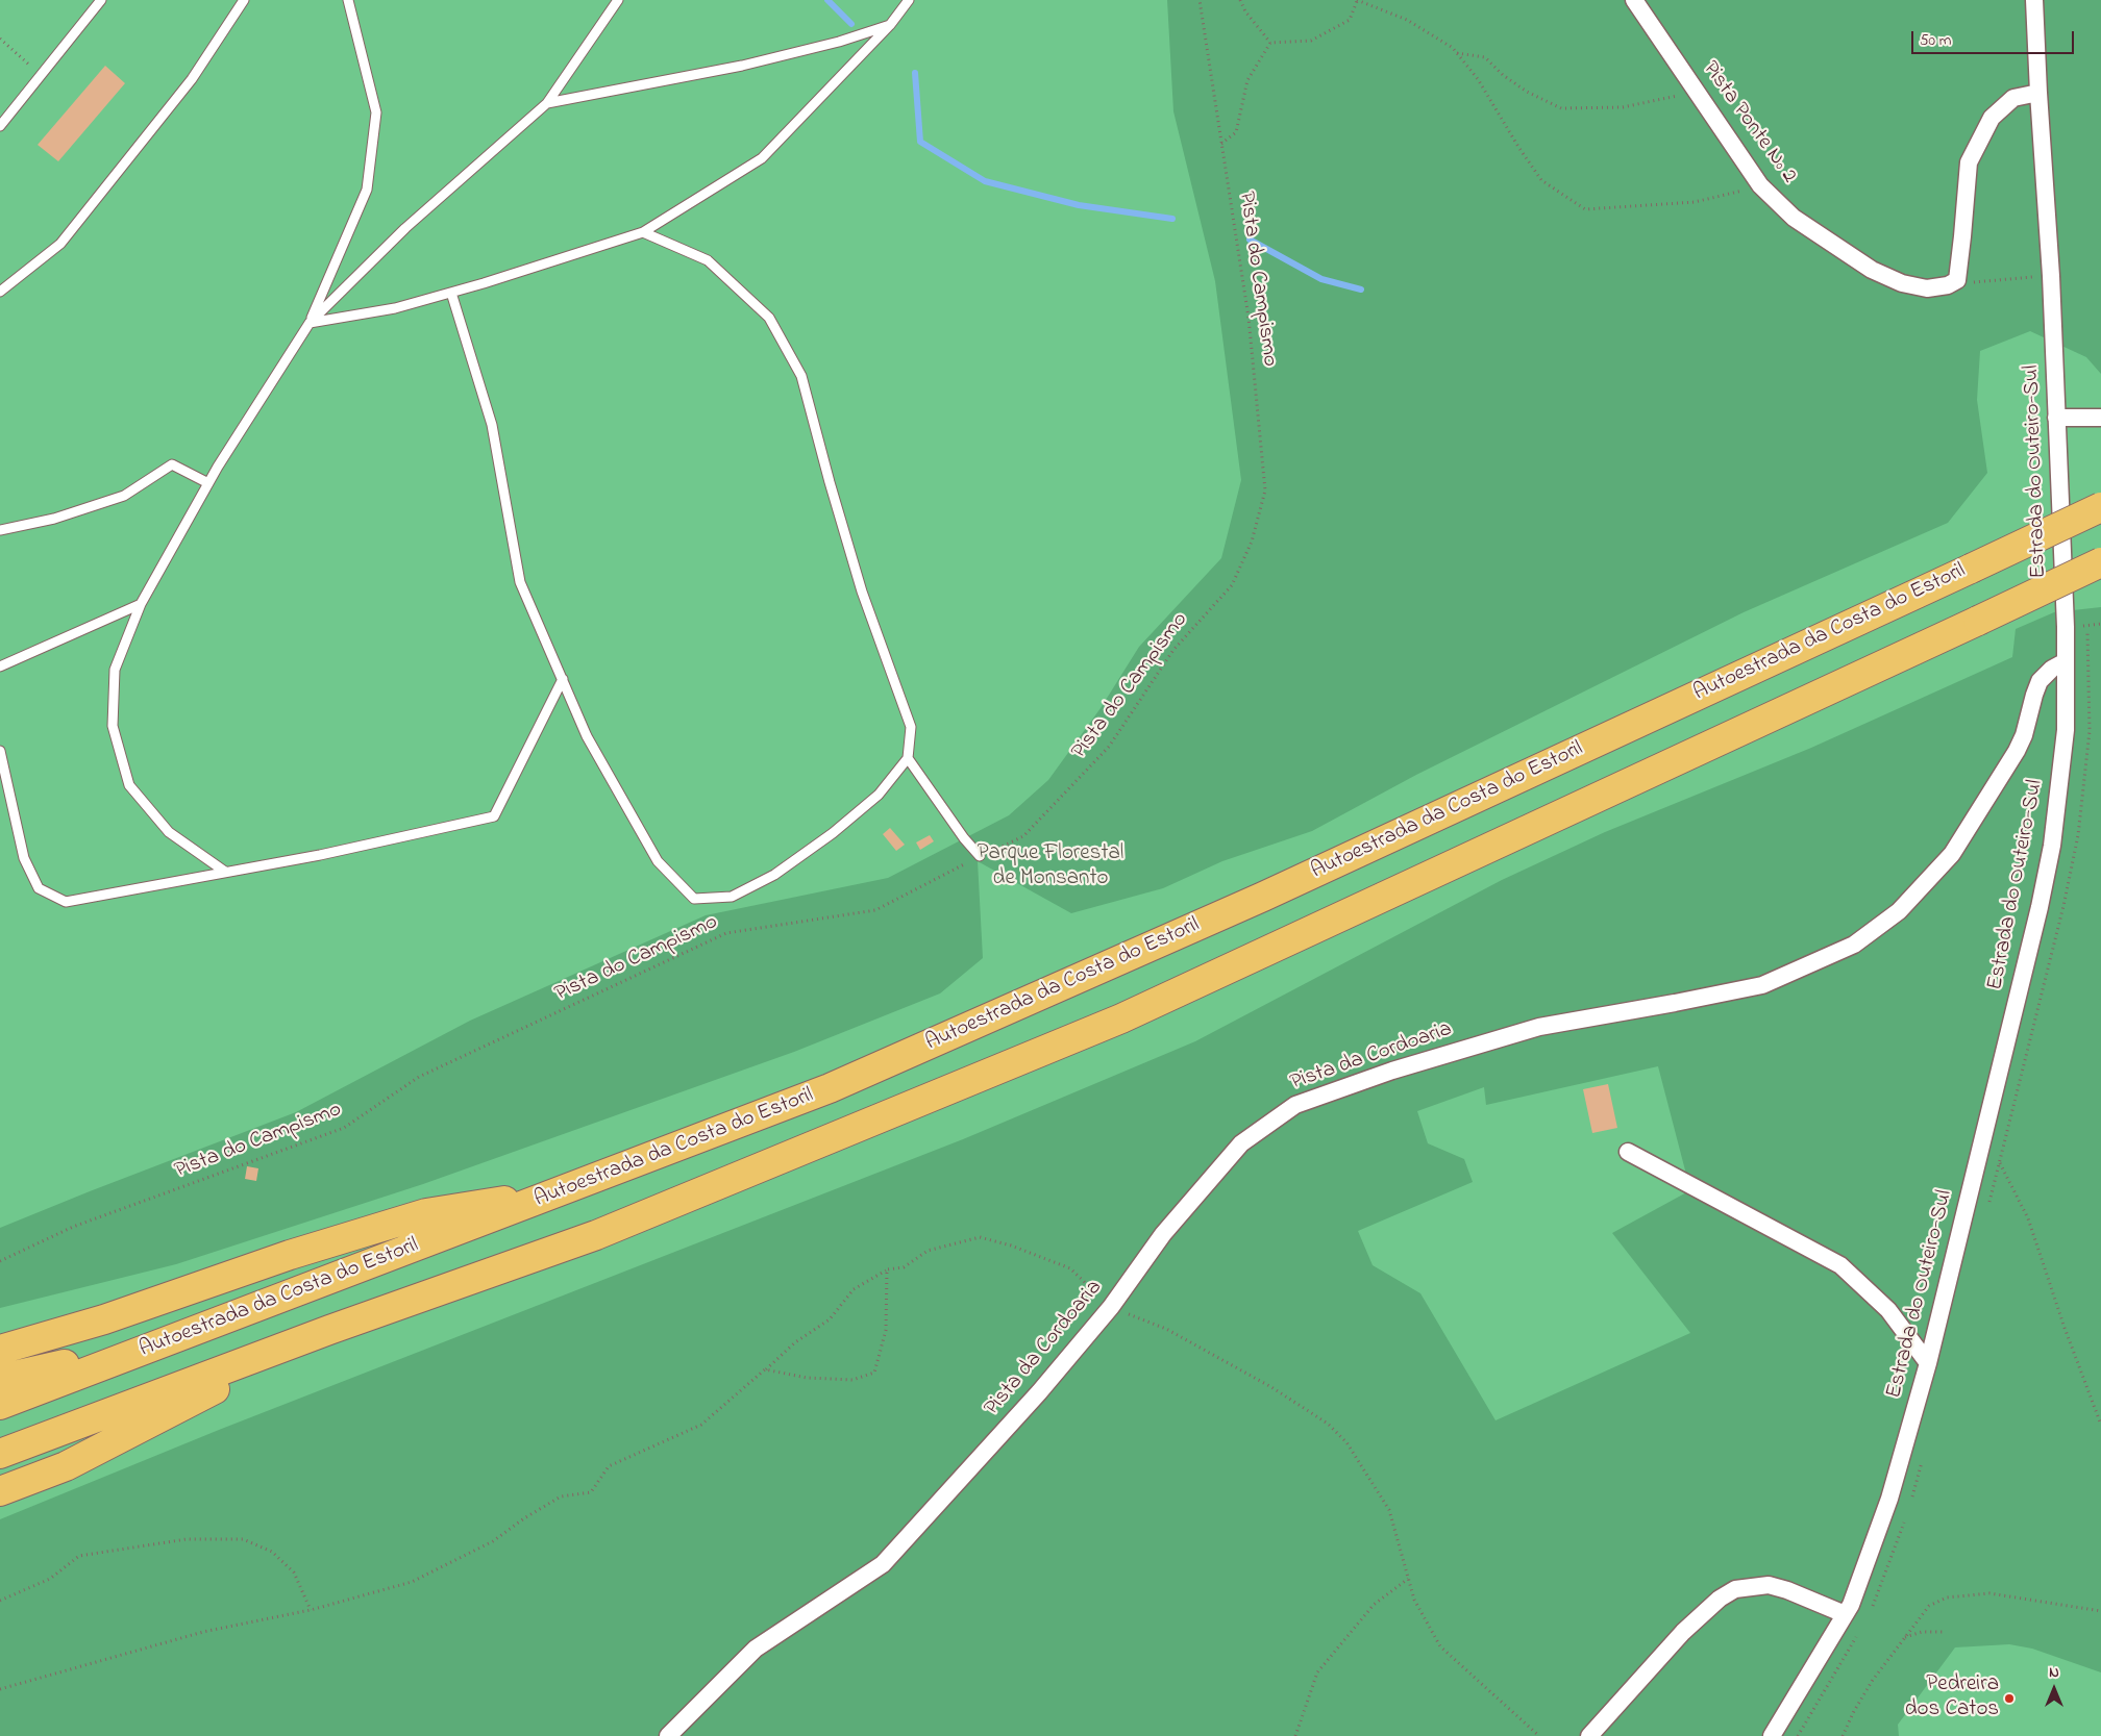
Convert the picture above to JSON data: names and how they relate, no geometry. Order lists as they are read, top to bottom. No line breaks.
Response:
{"streets":{"highway":["Autoestrada da Costa do Estoril"],"street":["Pista Ponte Nº 2","Estrada do Outeiro-Sul","Pista da Cordoaria"],"path":["Pista do Campismo"]},"crossings":[["Estrada do Outeiro-Sul","Pista da Cordoaria"]],"parks":["Parque Florestal de Monsanto"],"places":["Pedreira dos Catos"],"scale_bar":"50 m","north":"top"}
